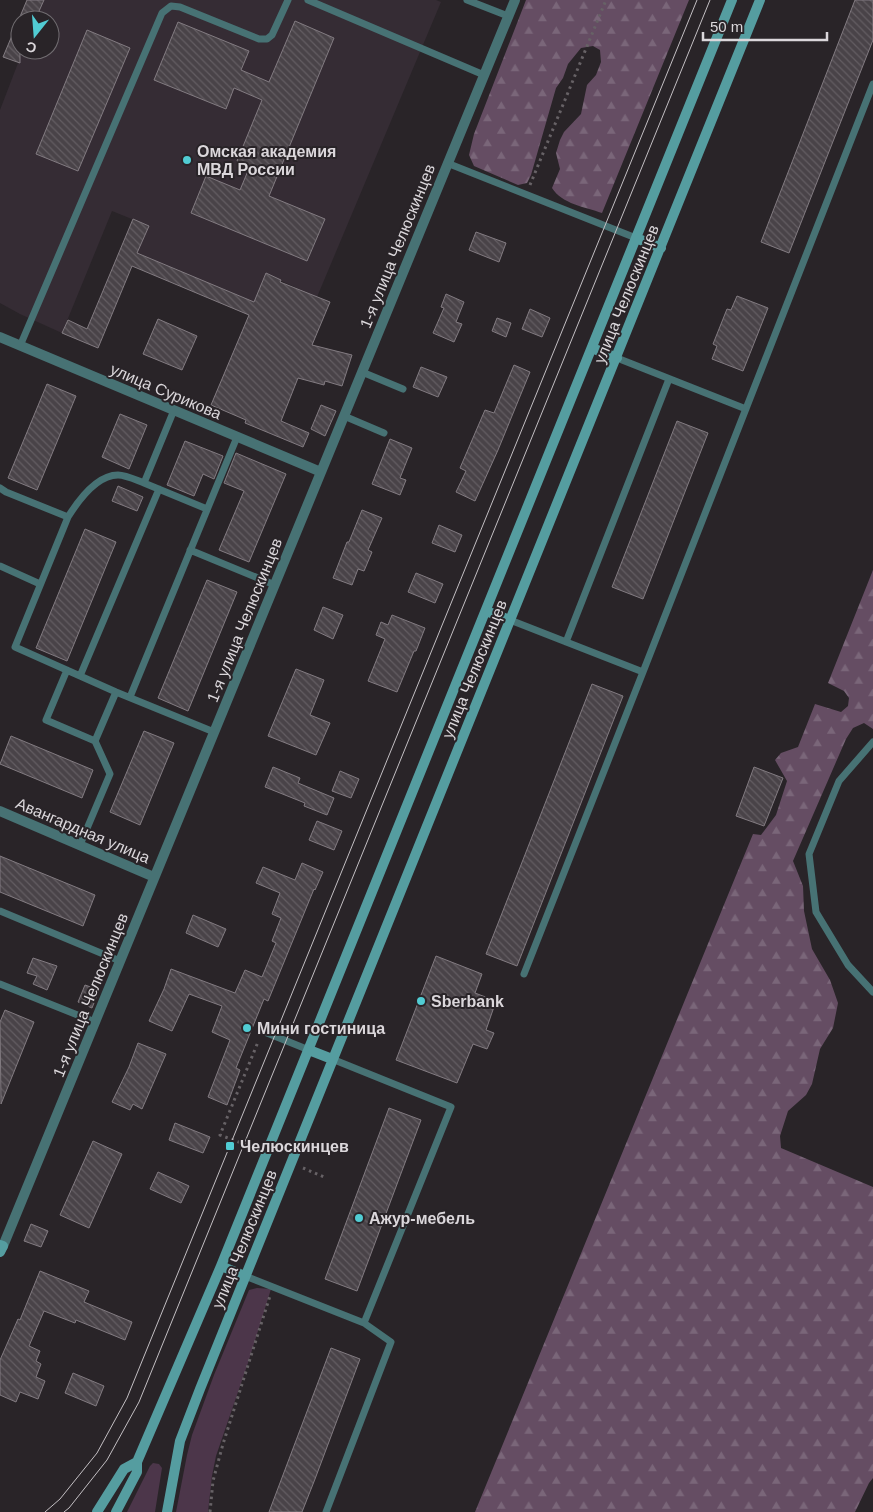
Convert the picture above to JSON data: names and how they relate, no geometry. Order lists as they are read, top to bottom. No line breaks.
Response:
{"streets":{"main road":["улица Челюскинцев"],"street":["1-я улица Челюскинцев","улица Сурикова","Авангардная улица"]},"crossings":[["1-я улица Челюскинцев","улица Сурикова"],["1-я улица Челюскинцев","Авангардная улица"]],"places":{"other":["Омская академия МВД России","Sberbank","Мини гостиница","Ажур-мебель"],"transit":["Челюскинцев"]},"scale_bar":"50 m","north":"bottom"}
